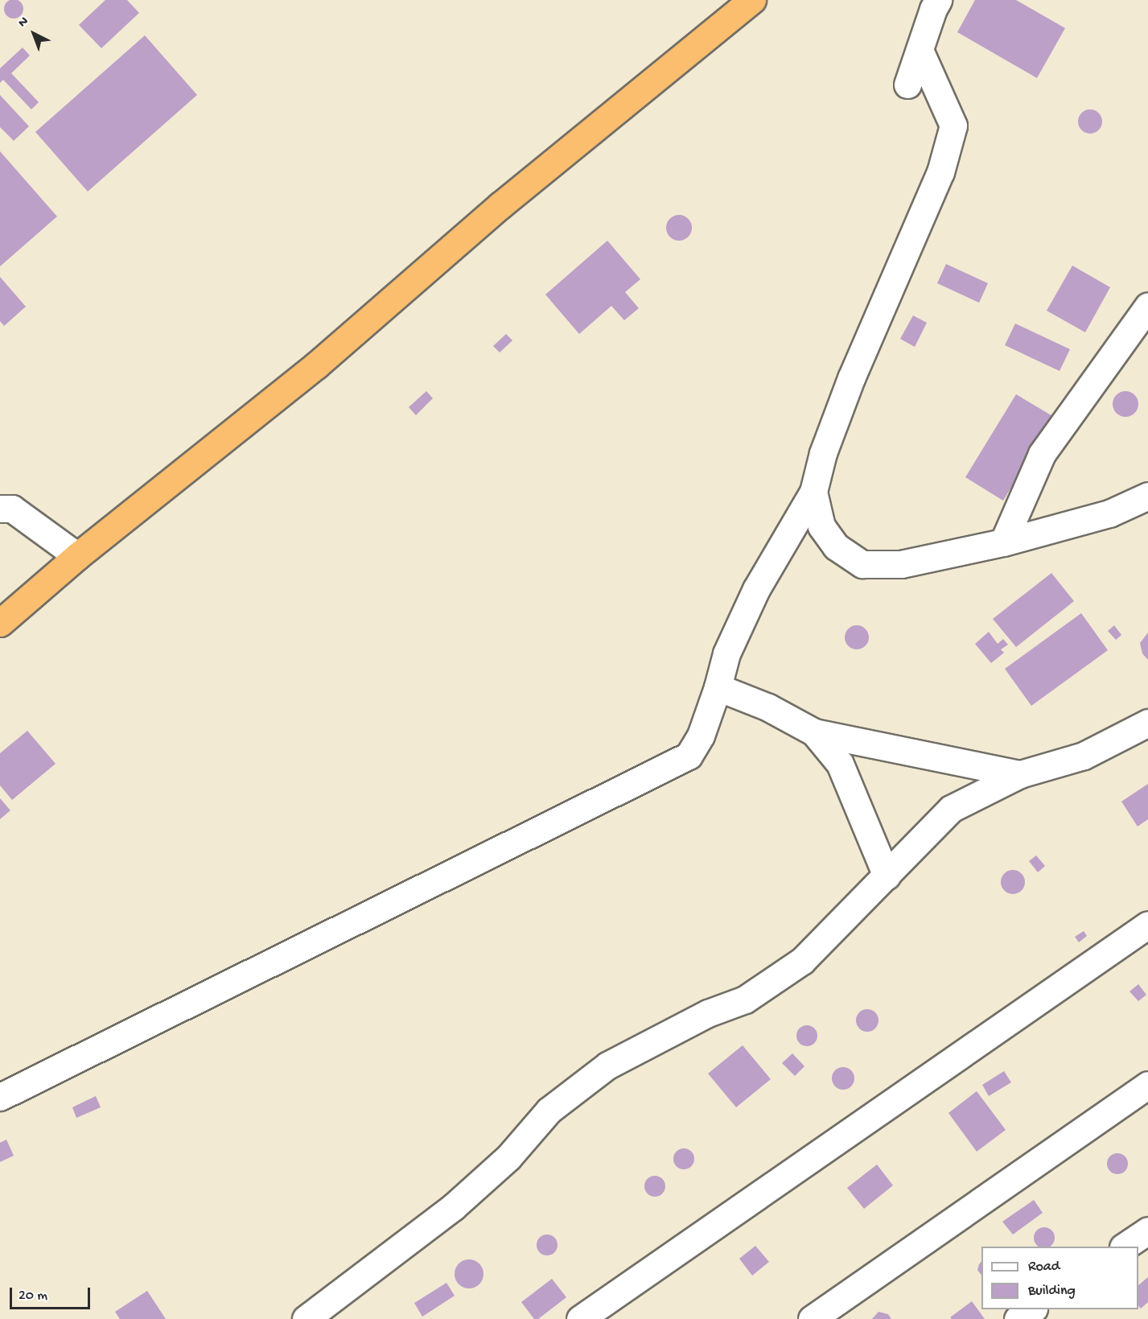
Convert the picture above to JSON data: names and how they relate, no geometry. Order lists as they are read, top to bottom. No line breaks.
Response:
{"legend":["Road","Building"],"scale_bar":"20 m","north":"top left"}
